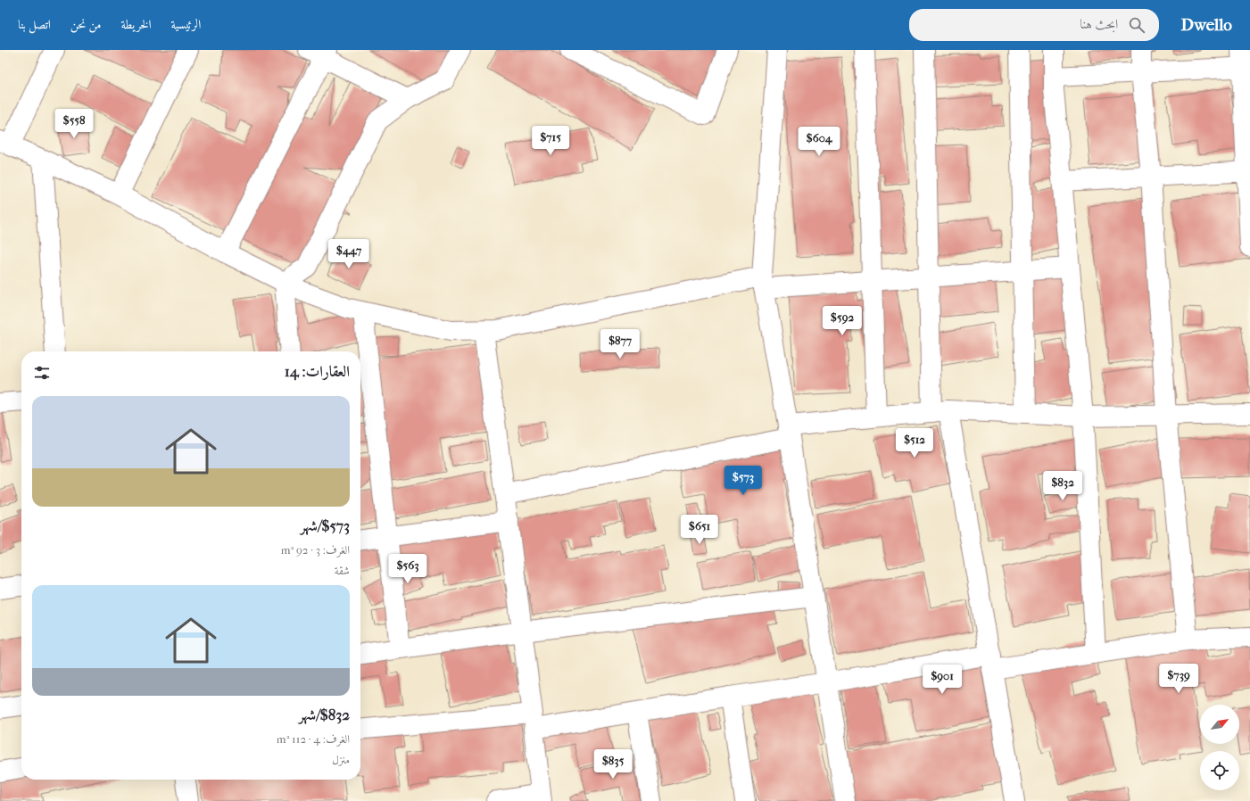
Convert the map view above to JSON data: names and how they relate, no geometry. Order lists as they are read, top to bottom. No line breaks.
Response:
{"north":"top right","page":{"header":"Dwello","search":"ابحث هنا","nav":["الرئيسية","الخريطة","من نحن","اتصل بنا"],"price":["$558","$715","$604","$447","$592","$877","$512","$573","$832","$651","$563","$739","$901","$835"],"heading":"العقارات: 14","list":[{"name":"$573/شهر","note":"الغرف: 3 · 92 m² · شقة"},{"name":"$832/شهر","note":"الغرف: 4 · 112 m² · منزل"}]}}
